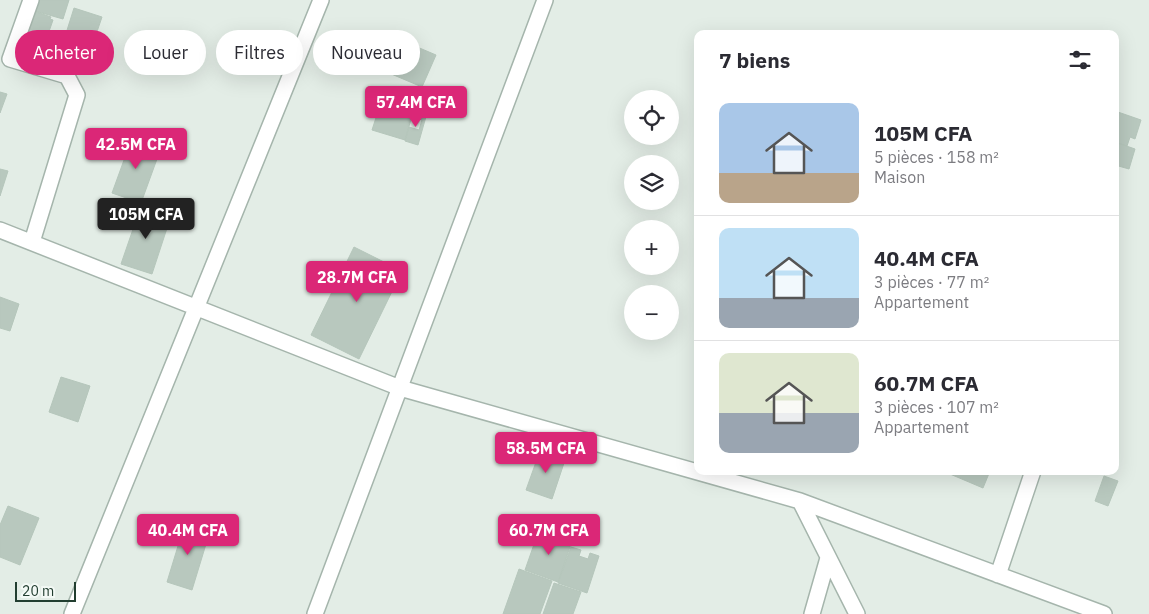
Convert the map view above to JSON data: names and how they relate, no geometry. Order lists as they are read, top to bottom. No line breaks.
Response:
{"scale_bar":"20 m","page":{"chip":["Acheter","Louer","Filtres","Nouveau"],"heading":"7 biens","price":["57.4M CFA","42.5M CFA","105M CFA","28.7M CFA","58.5M CFA","40.4M CFA","60.7M CFA"],"map_buttons":["+","−"],"list":[{"name":"105M CFA","note":"5 pièces · 158 m² · Maison"},{"name":"40.4M CFA","note":"3 pièces · 77 m² · Appartement"},{"name":"60.7M CFA","note":"3 pièces · 107 m² · Appartement"}],"scale":"20 m"}}
